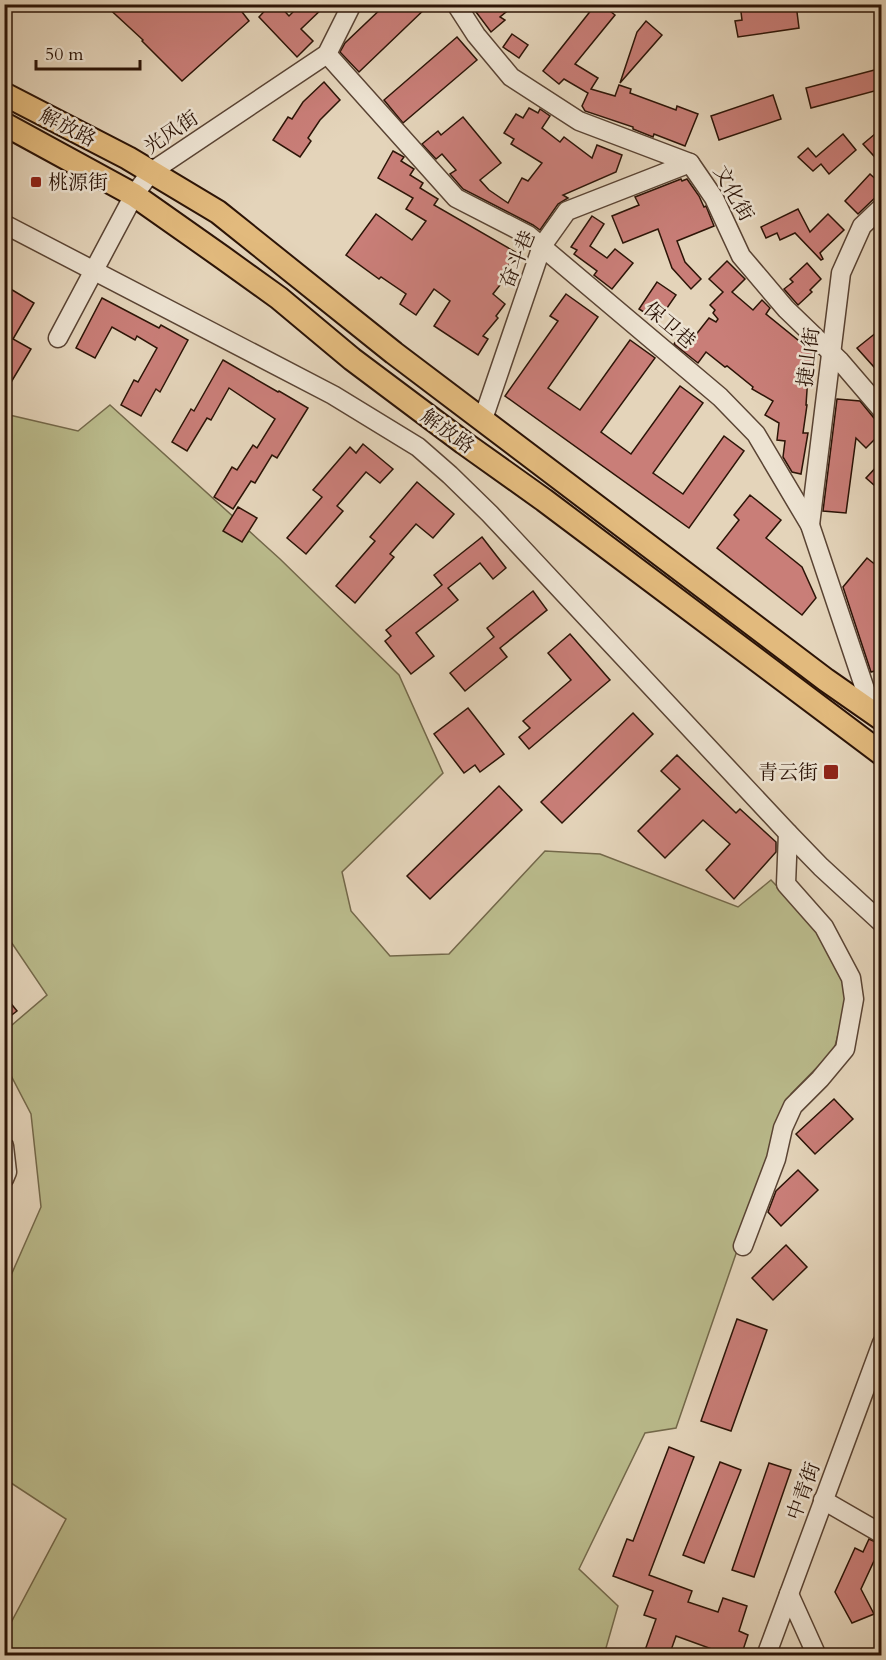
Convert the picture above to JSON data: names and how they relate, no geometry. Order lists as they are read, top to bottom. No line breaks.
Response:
{"streets":{"main road":["解放路"],"street":["光风街","文化街","奋斗巷","保卫巷","捷山街","中青街"]},"crossings":[["解放路","光风街"],["解放路","奋斗巷"],["解放路","保卫巷"],["光风街","保卫巷"],["文化街","奋斗巷"],["文化街","捷山街"],["奋斗巷","保卫巷"],["保卫巷","捷山街"]],"places":{"transit":["桃源街","青云街"]},"scale_bar":"50 m"}
